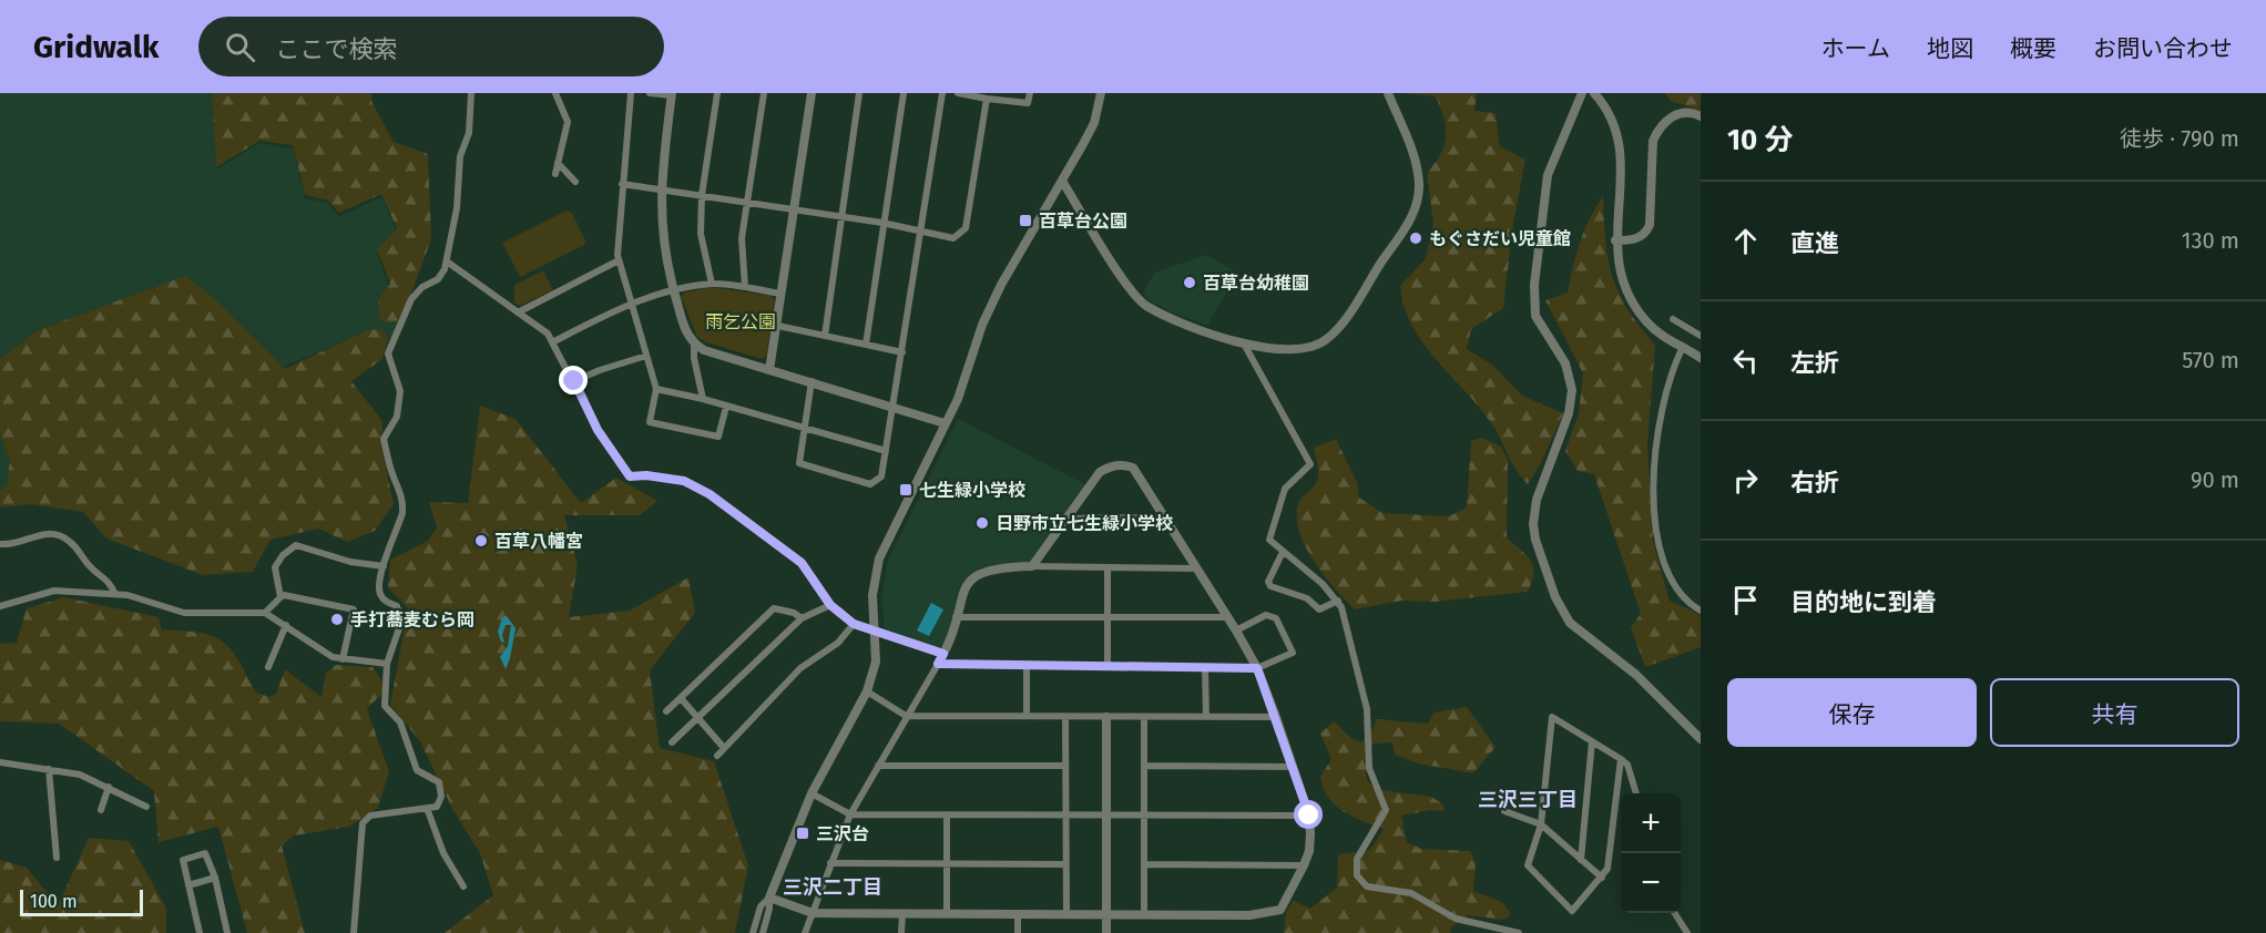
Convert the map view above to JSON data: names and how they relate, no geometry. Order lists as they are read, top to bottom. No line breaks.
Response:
{"districts":["三沢三丁目","三沢二丁目"],"parks":["雨乞公園"],"places":{"transit":["百草台公園","七生緑小学校","三沢台"],"other":["もぐさだい児童館","百草台幼稚園","日野市立七生緑小学校","百草八幡宮","手打蕎麦むら岡"]},"scale_bar":"100 m","page":{"header":"Gridwalk","search":"ここで検索","nav":["ホーム","地図","概要","お問い合わせ"],"heading":["10 分","徒歩 · 790 m"],"list":[["直進","130 m"],["左折","570 m"],["右折","90 m"],"目的地に到着"],"buttons":["保存","共有"],"map_buttons":["+","−"],"scale":"100 m"}}
